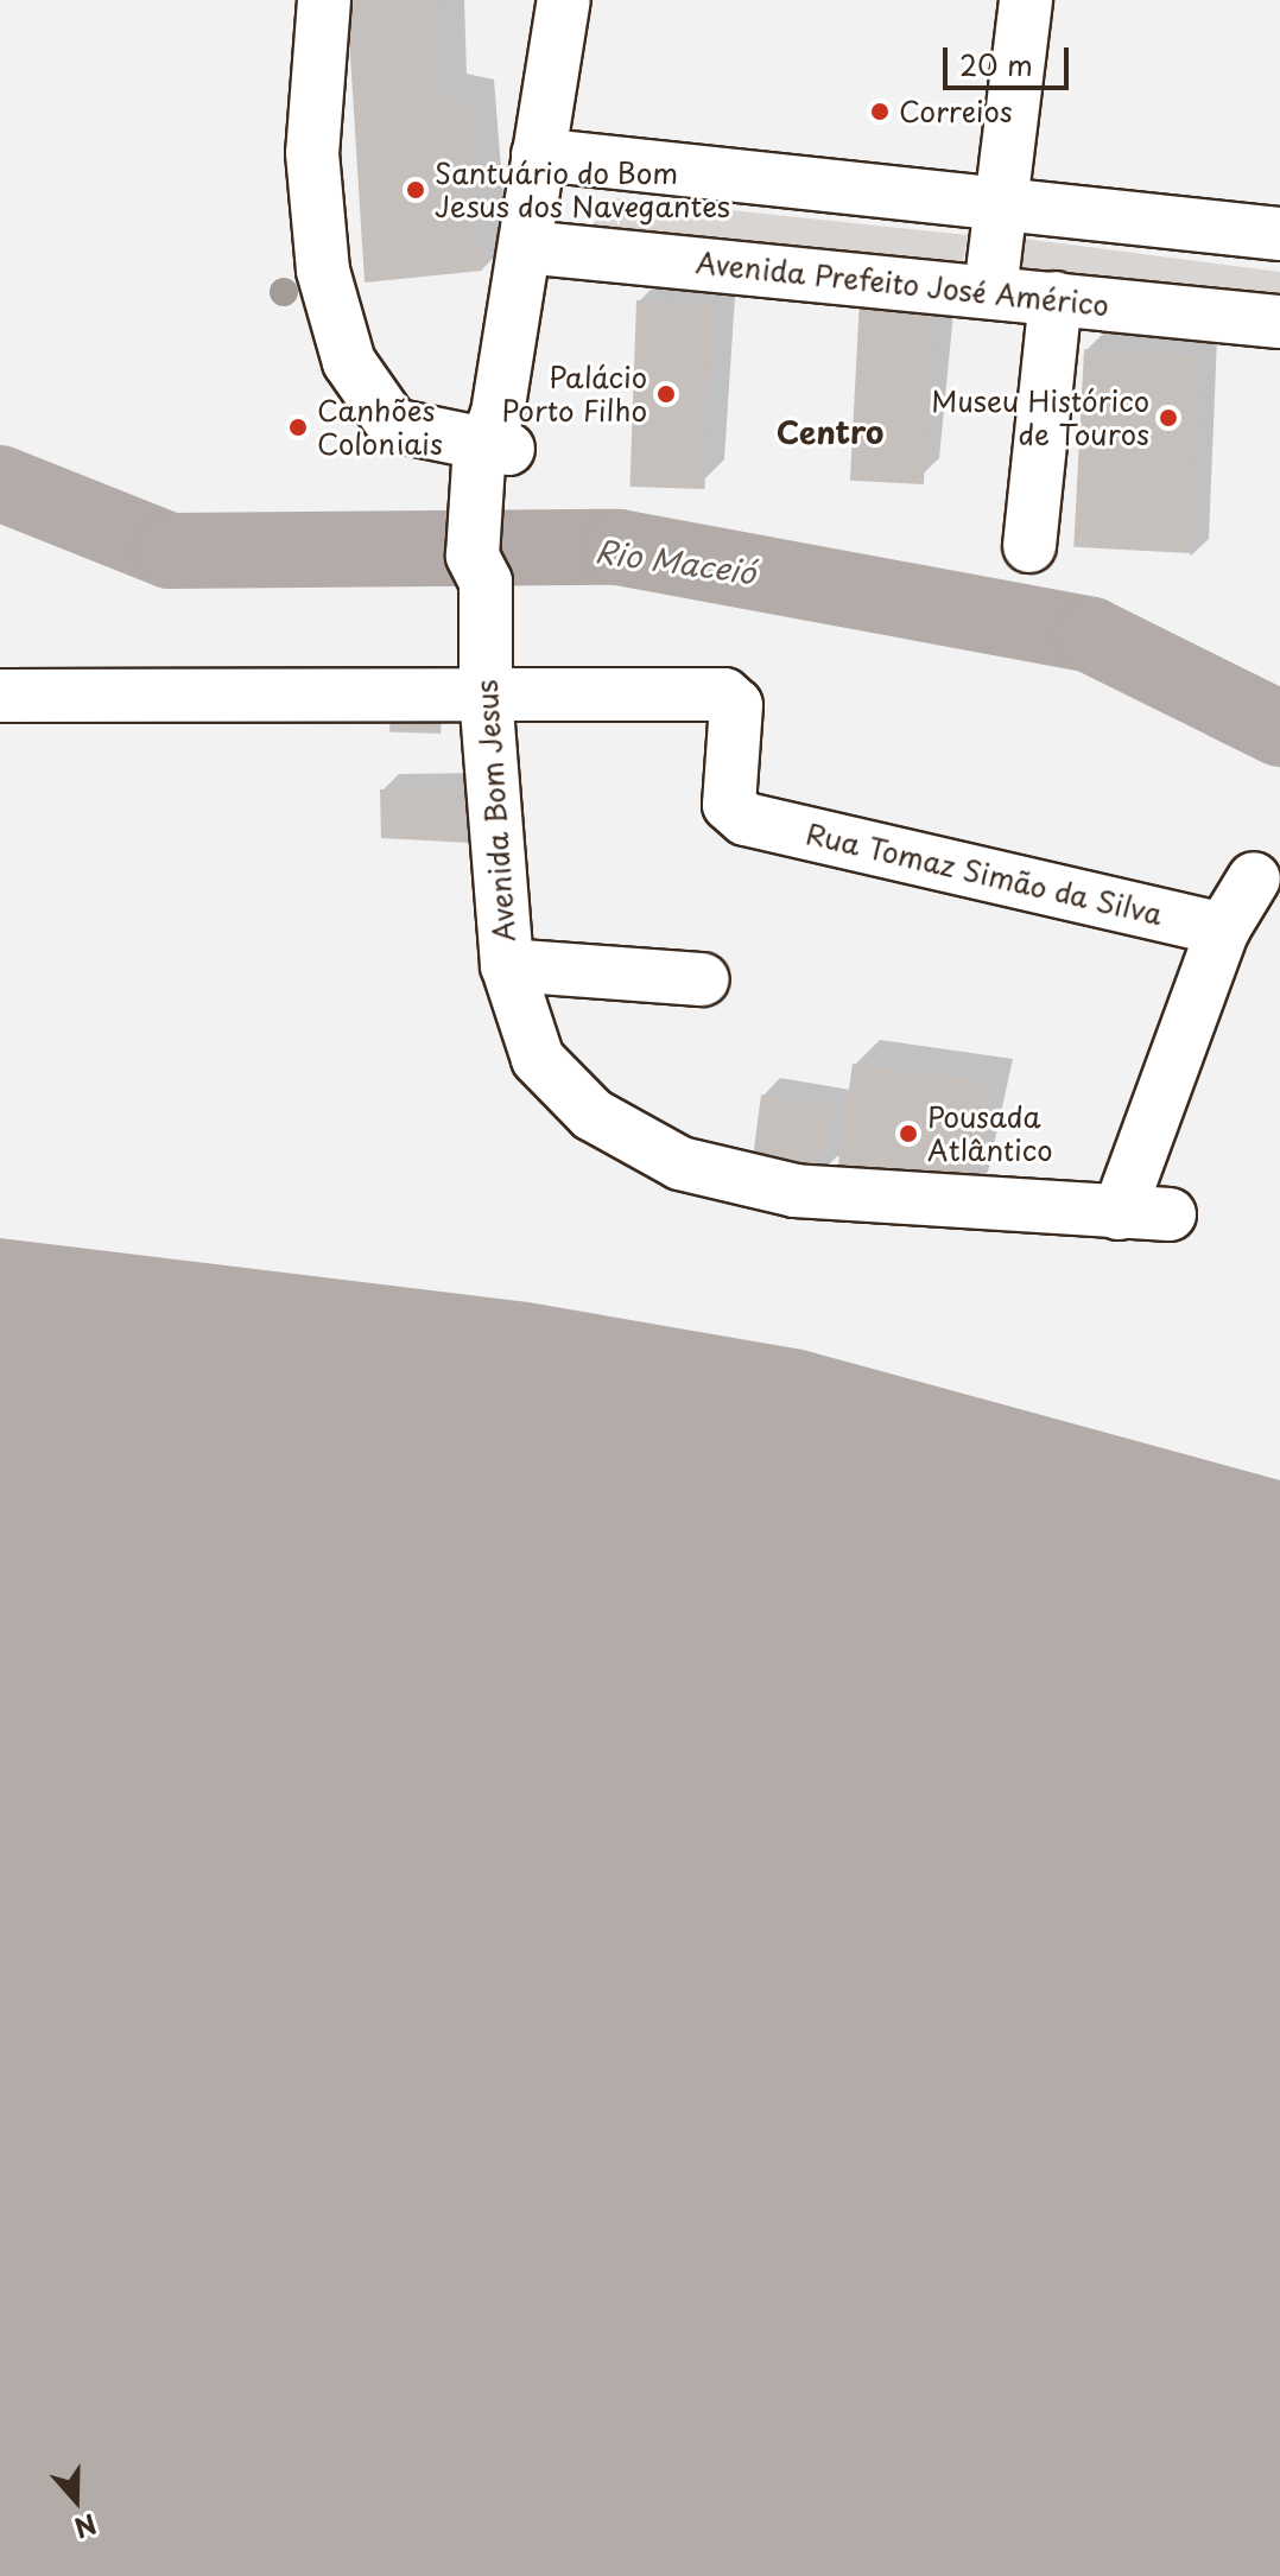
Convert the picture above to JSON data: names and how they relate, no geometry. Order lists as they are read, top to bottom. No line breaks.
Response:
{"streets":{"street":["Avenida Prefeito José Américo","Avenida Bom Jesus","Rua Tomaz Simão da Silva"]},"crossings":[["Avenida Prefeito José Américo","Avenida Bom Jesus"],["Avenida Bom Jesus","Rua Tomaz Simão da Silva"]],"districts":["Centro"],"water":["Rio Maceió"],"places":["Correios","Santuário do Bom Jesus dos Navegantes","Palácio Porto Filho","Museu Histórico de Touros","Canhões Coloniais","Pousada Atlântico"],"scale_bar":"20 m","north":"bottom"}
